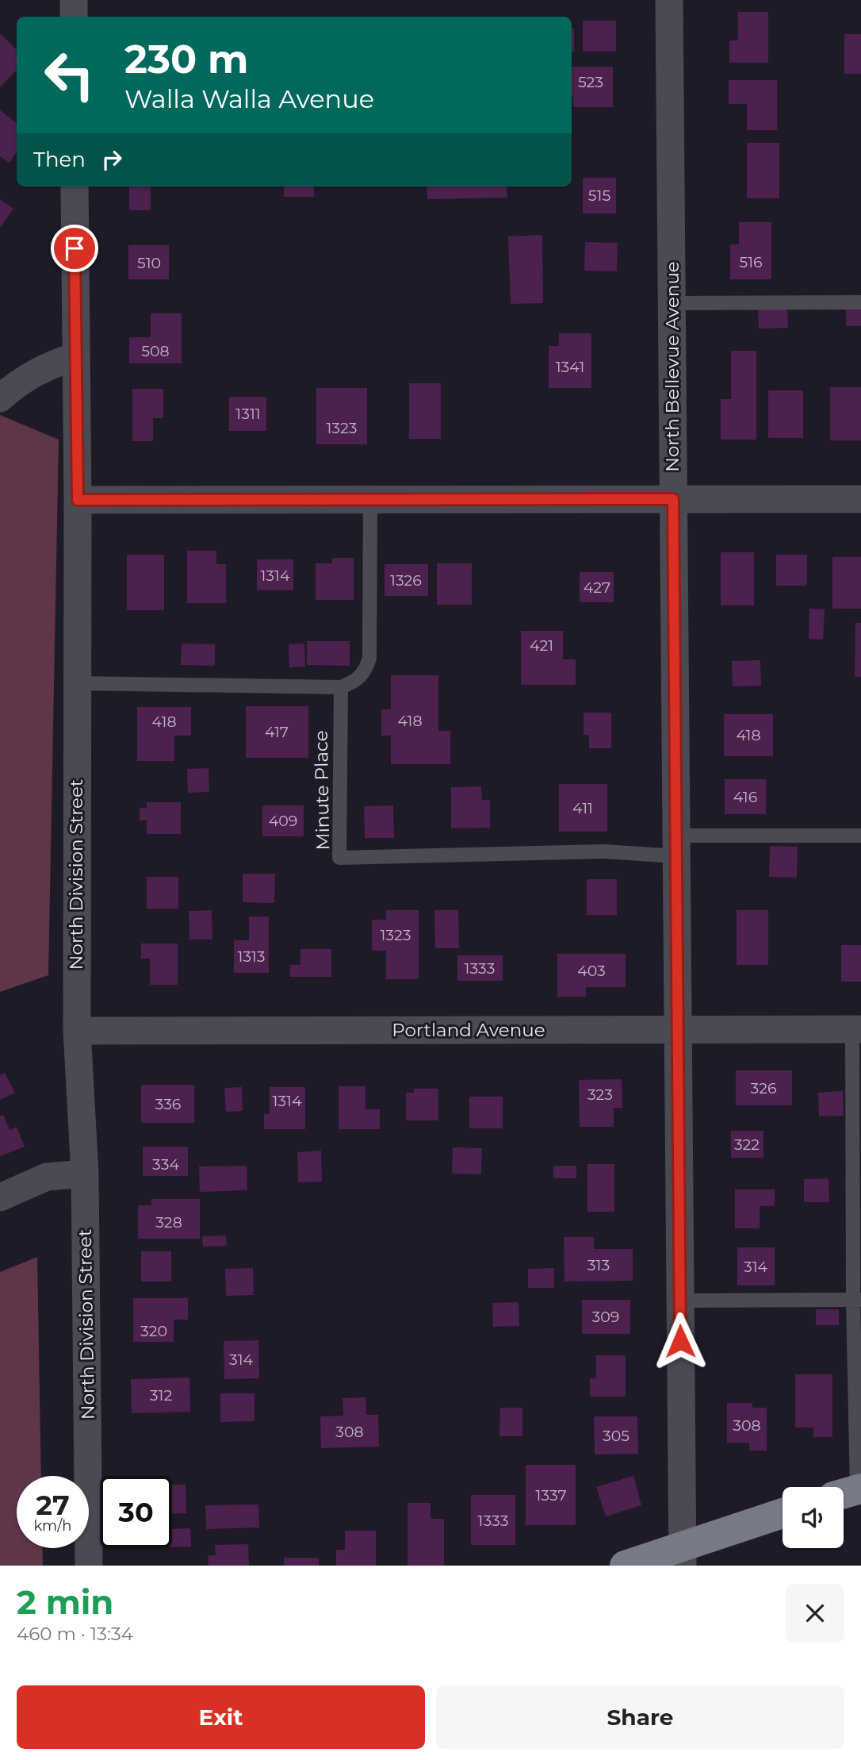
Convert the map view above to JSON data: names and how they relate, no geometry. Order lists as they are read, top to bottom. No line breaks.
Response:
{"streets":{"street":["North Bellevue Avenue","North Division Street","Portland Avenue"],"lane":["Minute Place"]},"crossings":[["North Bellevue Avenue","Minute Place"],["North Bellevue Avenue","Portland Avenue"],["North Division Street","Portland Avenue"]],"house_numbers":["523","515","516","510","508","1341","1311","1323","1314","1326","427","421","418","418","417","418","416","411","409","1323","1313","1333","403","326","323","1314","336","322","334","328","313","314","309","320","314","312","308","308","305","1337","1333"],"page":{"turn":["230 m","Walla Walla Avenue"],"then":"Then","speed":"27 km/h","limit":"30","heading":["2 min","460 m · 13:34"],"buttons":["Exit","Share"]}}
